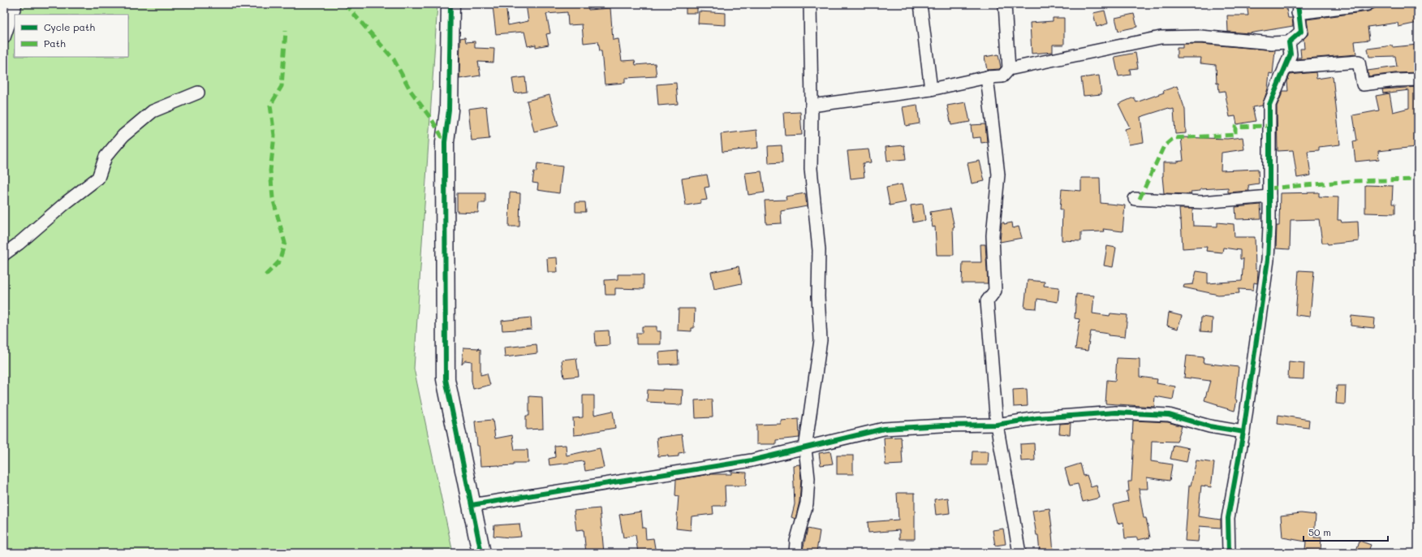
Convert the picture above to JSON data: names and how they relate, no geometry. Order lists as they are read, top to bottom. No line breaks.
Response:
{"legend":["Cycle path","Path"],"scale_bar":"50 m"}
